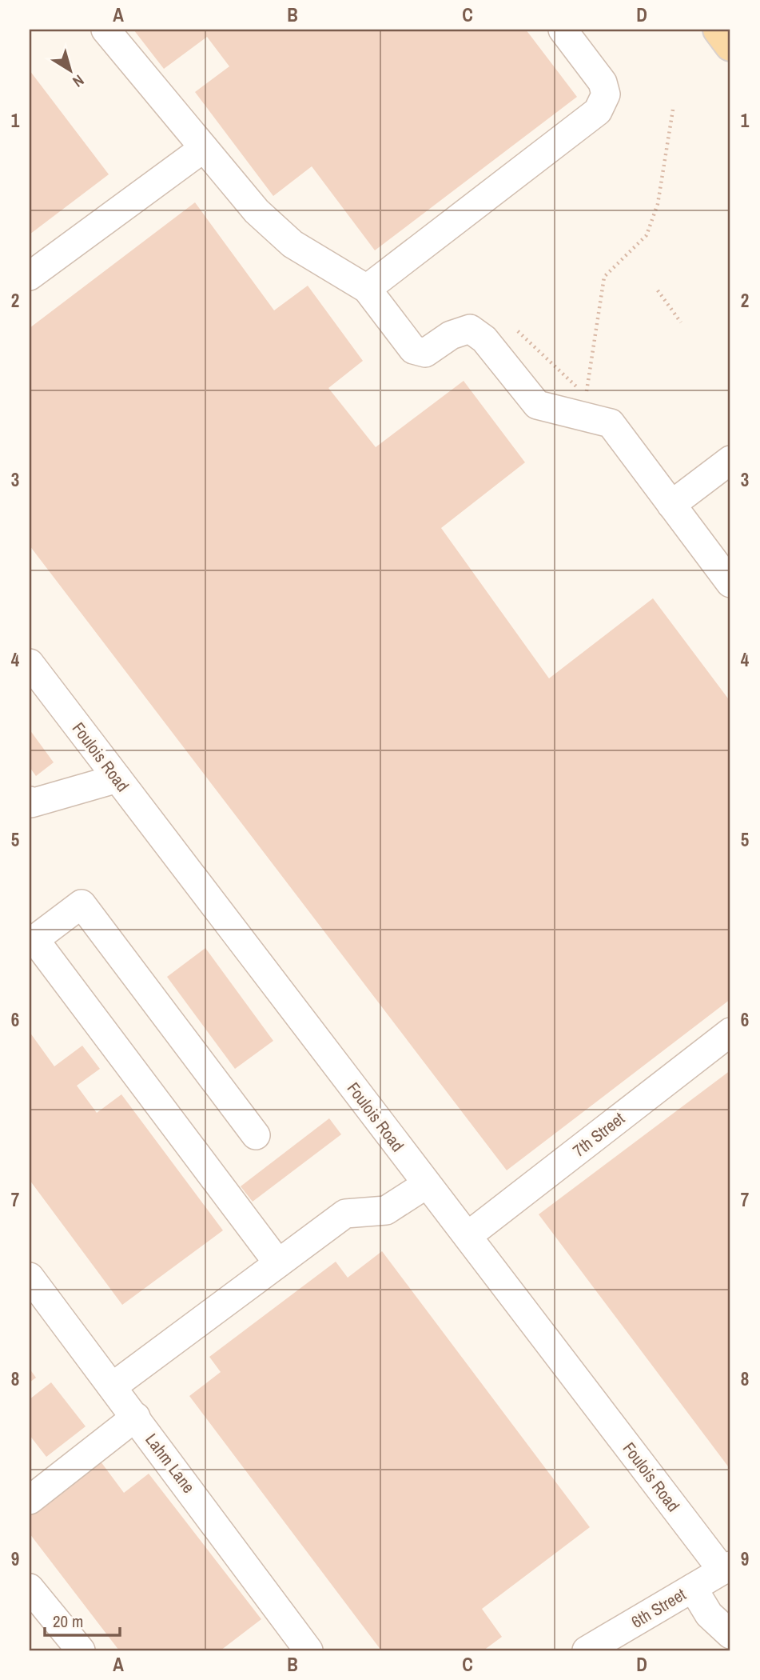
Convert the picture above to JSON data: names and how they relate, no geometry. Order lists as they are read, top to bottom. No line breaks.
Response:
{"streets":{"street":["Foulois Road","7th Street","Lahm Lane","6th Street"]},"crossings":[["Foulois Road","7th Street"],["Foulois Road","6th Street"]],"scale_bar":"20 m","north":"bottom right","grid":{"columns":["A","B","C","D"],"rows":["1","2","3","4","5","6","7","8","9"]}}
